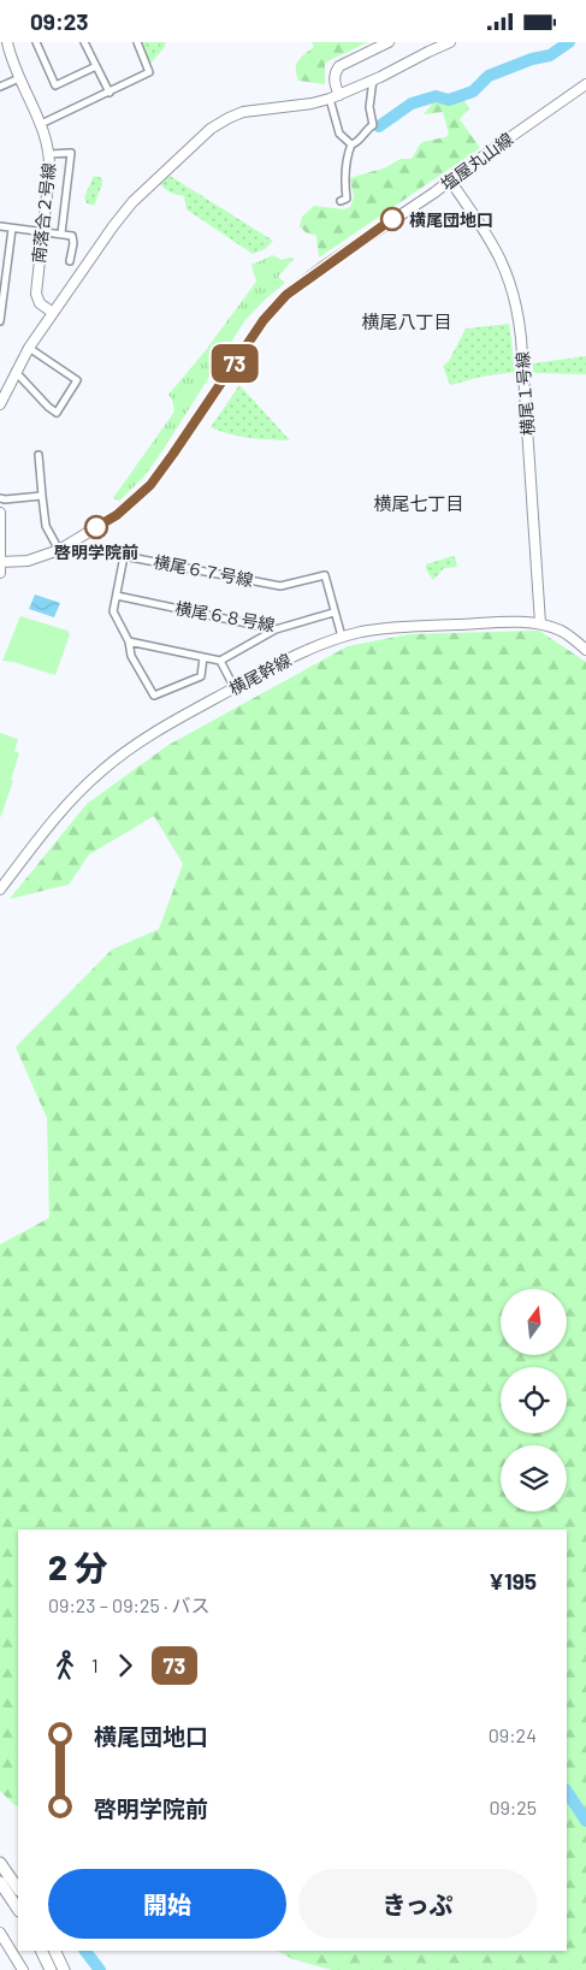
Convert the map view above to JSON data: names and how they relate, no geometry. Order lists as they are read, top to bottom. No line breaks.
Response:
{"streets":{"street":["塩屋丸山線","南落合２号線","横尾１号線","横尾６７号線","横尾６８号線","横尾幹線"]},"crossings":[["塩屋丸山線","横尾１号線"],["横尾１号線","横尾幹線"],["横尾６７号線","横尾６８号線"],["横尾６７号線","横尾幹線"]],"districts":["横尾八丁目","横尾七丁目"],"places":["横尾団地口","啓明学院前"],"lines":["bus line 73"],"north":"top","page":{"status":"09:23","on_map":"73","heading":["2 分","09:23 – 09:25 · バス","¥195"],"legs":["1","73"],"list":[{"name":"横尾団地口","value":"09:24"},{"name":"啓明学院前","value":"09:25"}],"buttons":["開始","きっぷ"]}}
